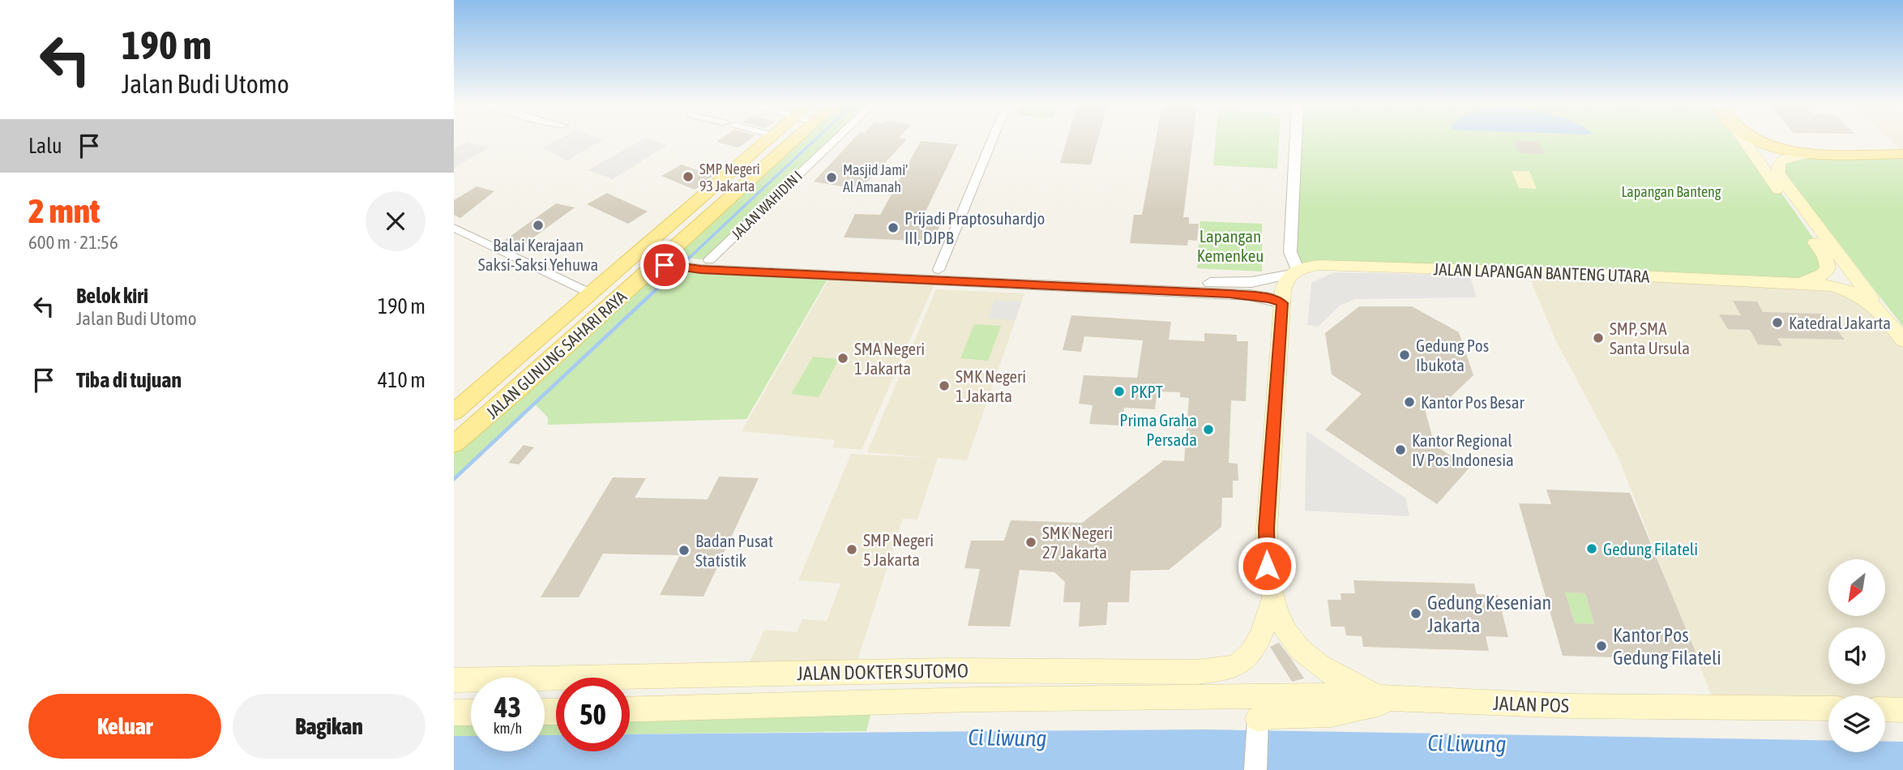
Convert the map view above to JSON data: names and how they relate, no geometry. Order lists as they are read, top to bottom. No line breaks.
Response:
{"streets":{"main road":["JALAN LAPANGAN BANTENG UTARA","JALAN GUNUNG SAHARI RAYA","JALAN DOKTER SUTOMO","JALAN POS"],"street":["JALAN WAHIDIN I"]},"crossings":[["JALAN DOKTER SUTOMO","JALAN POS"]],"water":["Ci Liwung"],"parks":["Lapangan Banteng","Lapangan Kemenkeu"],"places":["SMP Negeri 93 Jakarta","Masjid Jami' Al Amanah","Balai Kerajaan Saksi-Saksi Yehuwa","Prijadi Praptosuhardjo III, DJPB","Katedral Jakarta","SMP, SMA Santa Ursula","Gedung Pos Ibukota","SMA Negeri 1 Jakarta","SMK Negeri 1 Jakarta","PKPT","Kantor Pos Besar","Prima Graha Persada","Kantor Regional IV Pos Indonesia","SMK Negeri 27 Jakarta","Gedung Filateli","SMP Negeri 5 Jakarta","Badan Pusat Statistik","Gedung Kesenian Jakarta","Kantor Pos Gedung Filateli"],"north":"bottom left","page":{"turn":["190 m","Jalan Budi Utomo"],"then":"Lalu","heading":["2 mnt","600 m · 21:56"],"list":[{"name":"Belok kiri","note":"Jalan Budi Utomo","value":"190 m"},{"name":"Tiba di tujuan","value":"410 m"}],"speed":"43 km/h","limit":"50","buttons":["Keluar","Bagikan"]}}
